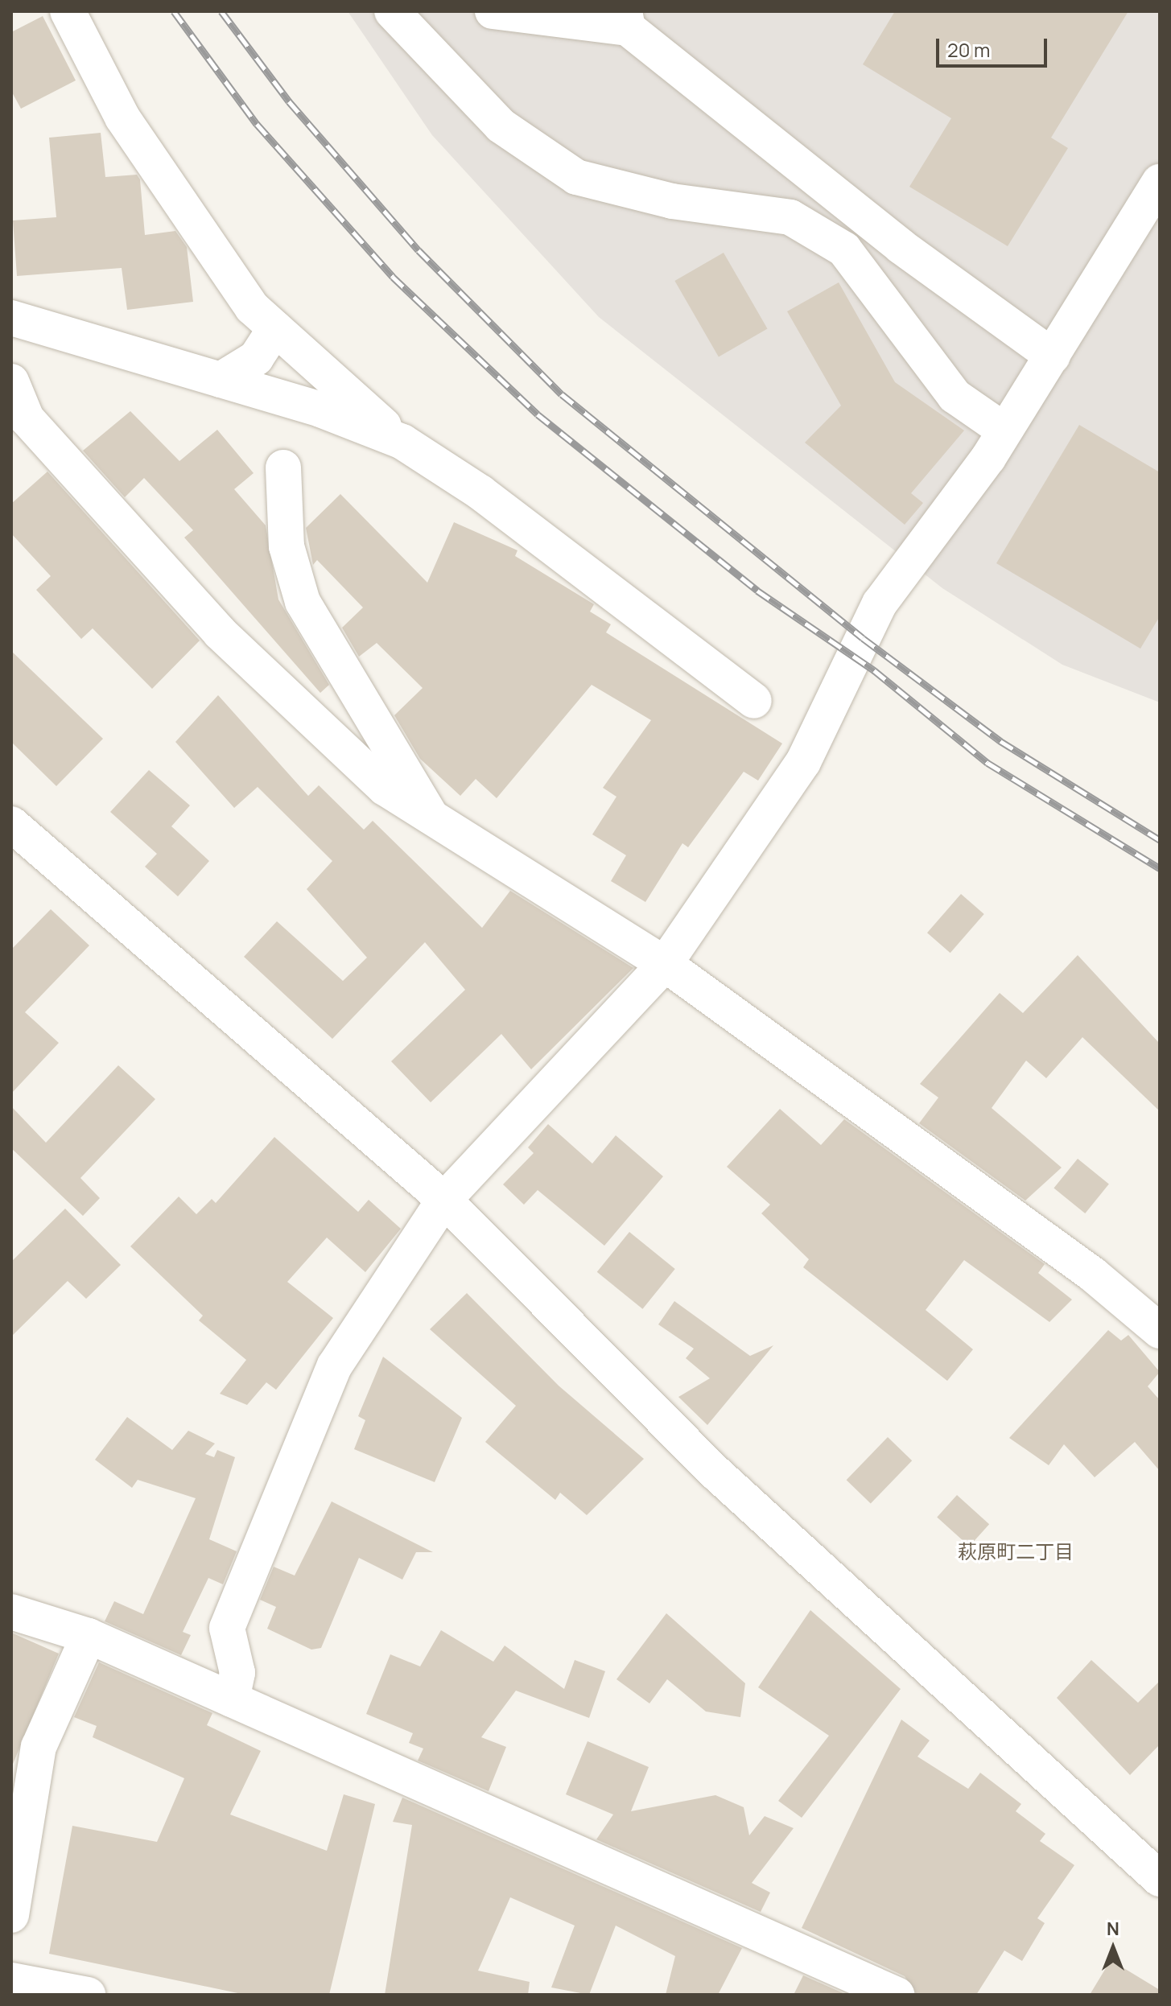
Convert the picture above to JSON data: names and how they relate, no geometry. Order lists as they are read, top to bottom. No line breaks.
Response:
{"districts":["萩原町二丁目"],"scale_bar":"20 m","north":"top"}
